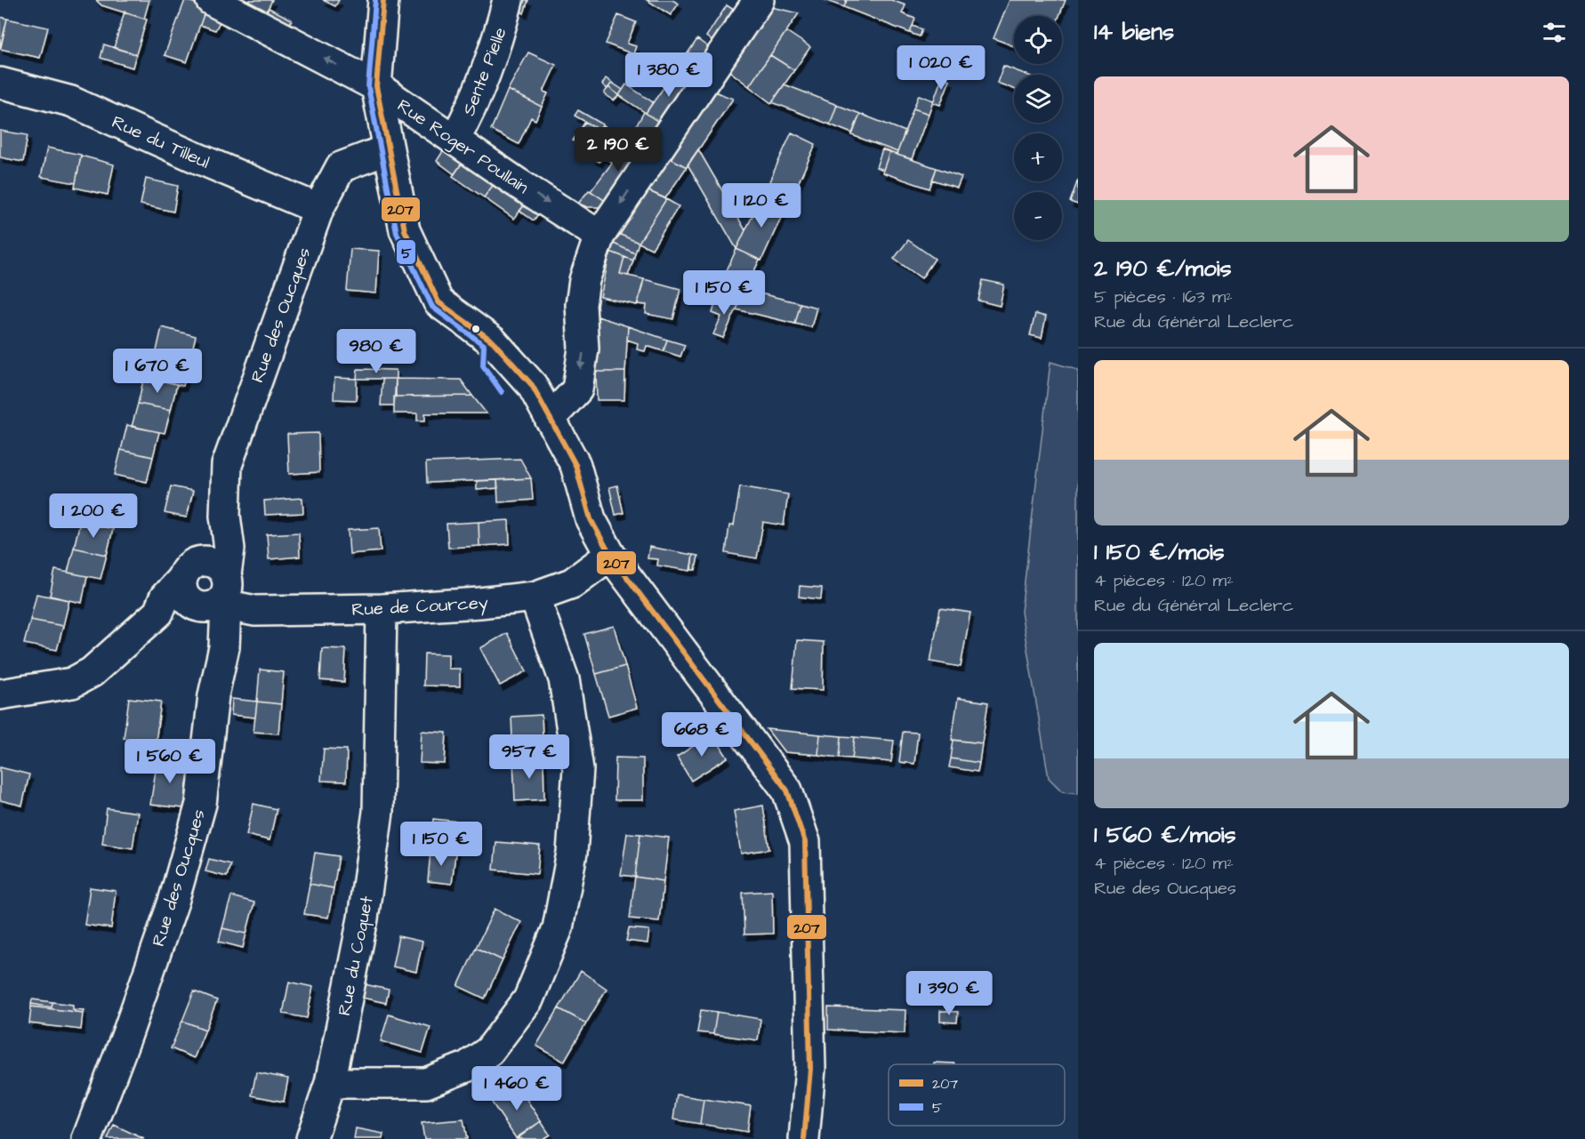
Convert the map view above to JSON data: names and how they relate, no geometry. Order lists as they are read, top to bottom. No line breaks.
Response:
{"streets":{"street":["Sente Pielle","Rue du Tilleul","Rue Roger Poullain","Rue des Oucques","Rue de Courcey","Rue du Coquet"]},"crossings":[["Sente Pielle","Rue Roger Poullain"],["Rue du Tilleul","Rue des Oucques"],["Rue des Oucques","Rue de Courcey"],["Rue de Courcey","Rue du Coquet"]],"lines":["transit line 207","transit line 5"],"legend":["207","5"],"page":{"heading":"14 biens","map_buttons":["+","−"],"price":["1 020 €","1 380 €","2 190 €","1 120 €","1 150 €","980 €","1 670 €","1 200 €","668 €","957 €","1 560 €","1 150 €","1 390 €","1 460 €"],"list":[{"name":"2 190 €/mois","note":"5 pièces · 163 m² · Rue du Général Leclerc"},{"name":"1 150 €/mois","note":"4 pièces · 120 m² · Rue du Général Leclerc"},{"name":"1 560 €/mois","note":"4 pièces · 120 m² · Rue des Oucques"}]}}
